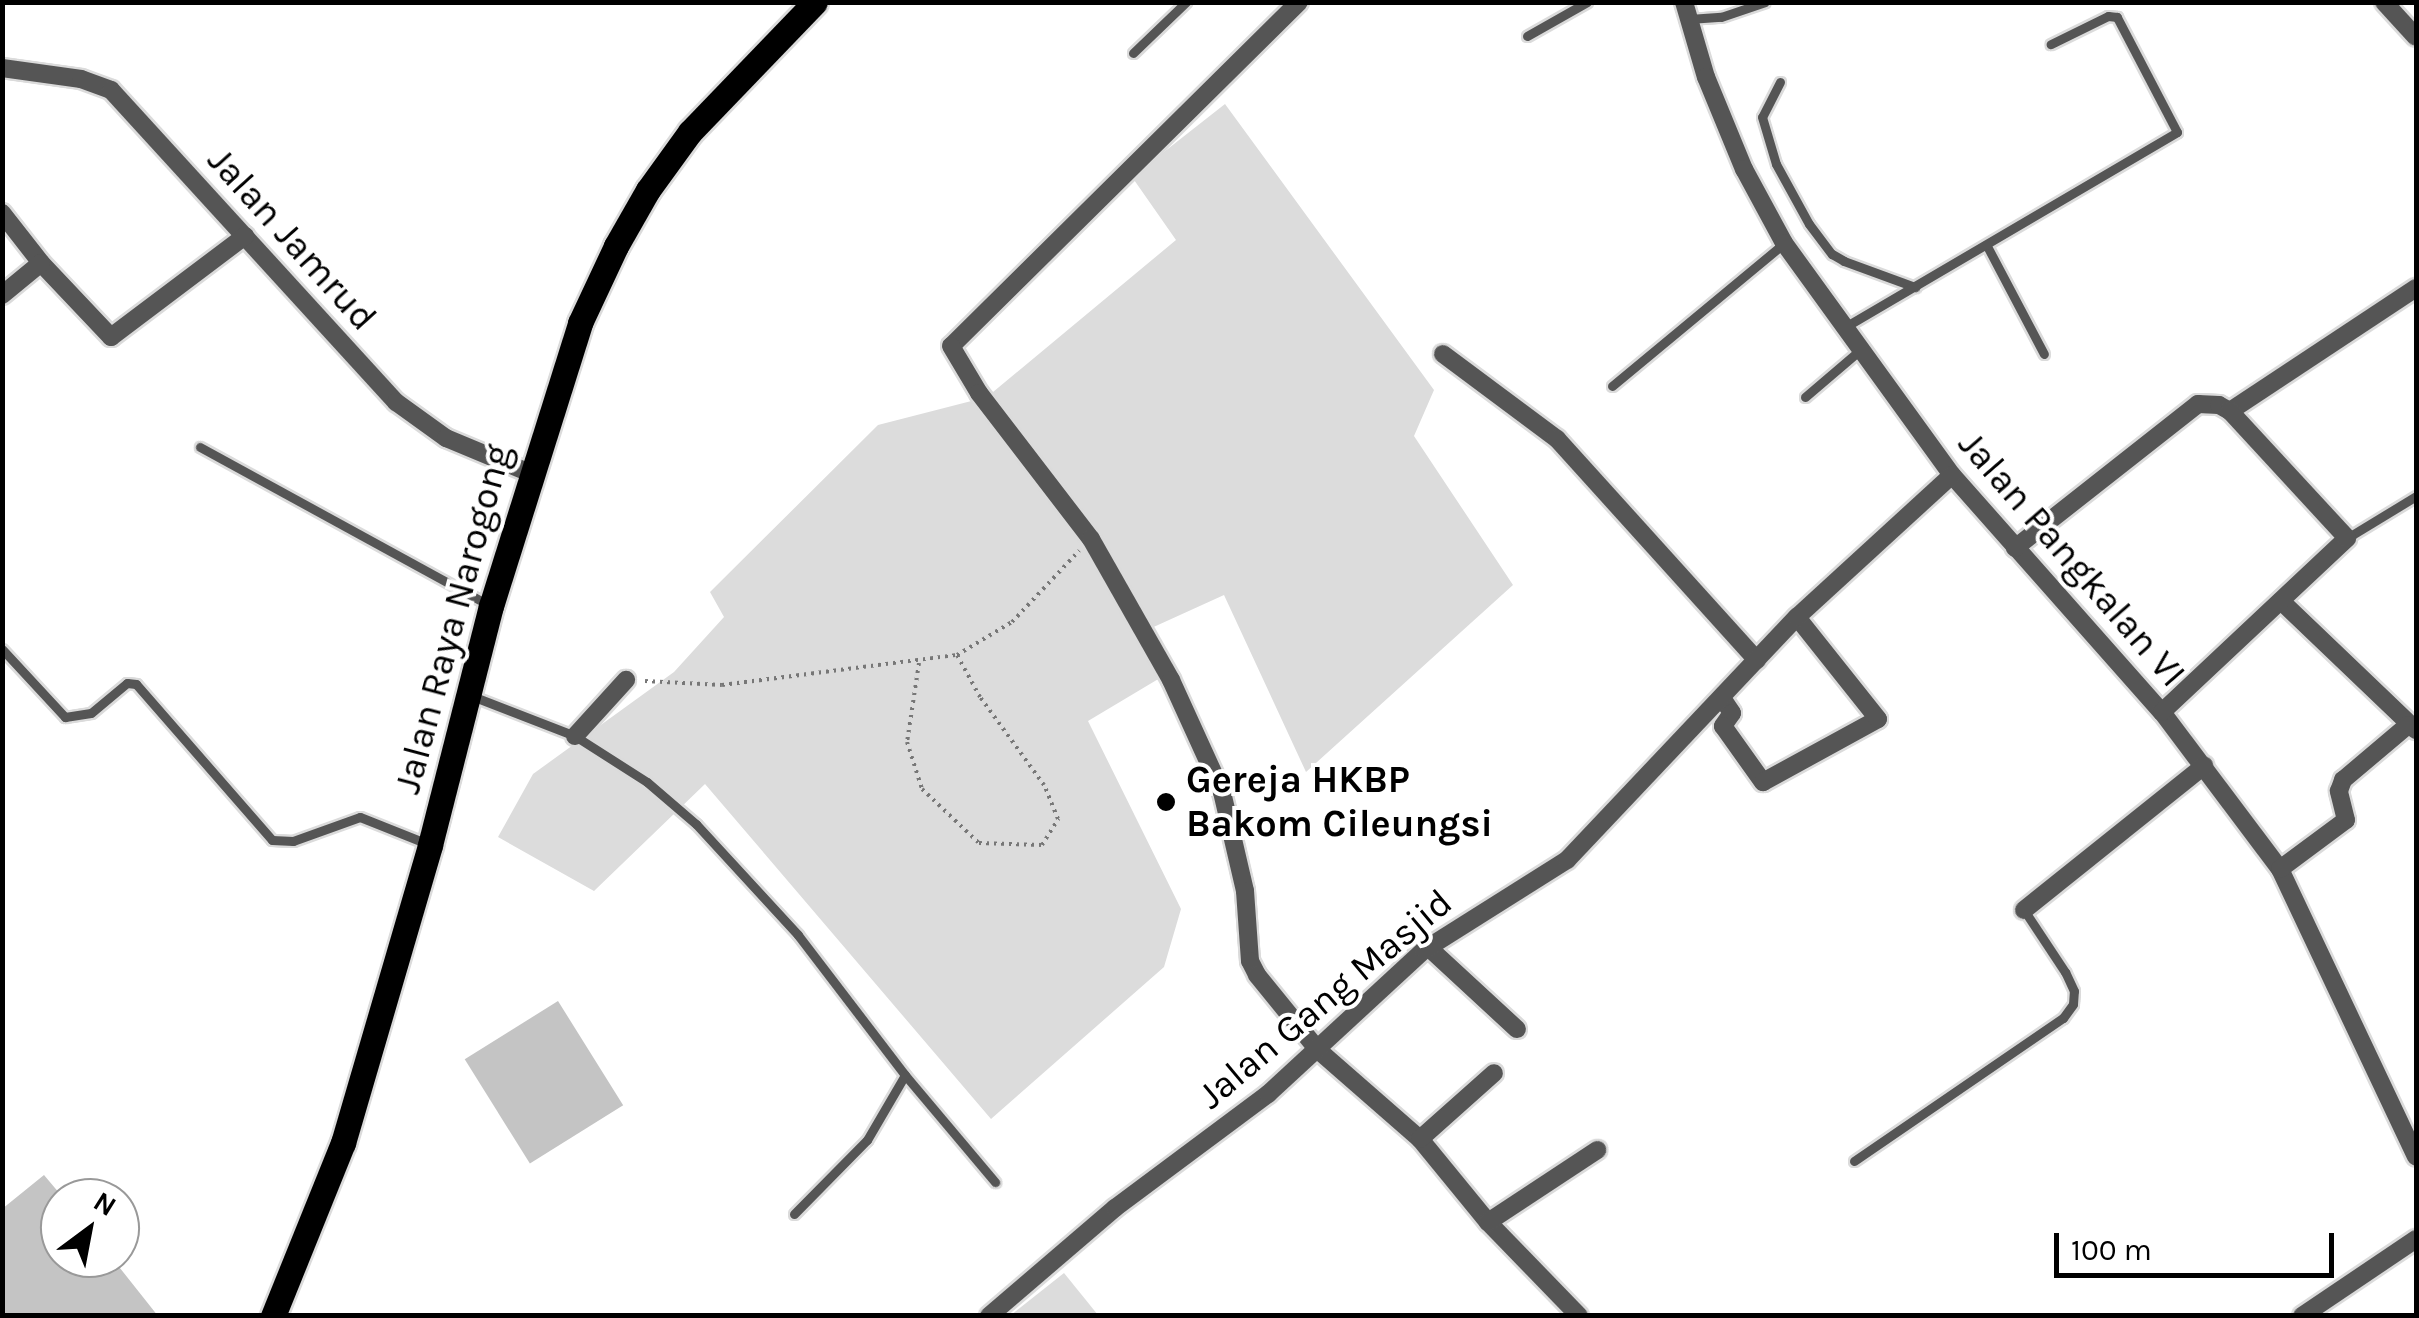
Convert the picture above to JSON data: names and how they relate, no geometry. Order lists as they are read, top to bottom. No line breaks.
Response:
{"streets":{"main road":["Jalan Raya Narogong"],"street":["Jalan Jamrud","Jalan Pangkalan VI","Jalan Gang Masjid"]},"crossings":[["Jalan Jamrud","Jalan Raya Narogong"],["Jalan Pangkalan VI","Jalan Gang Masjid"]],"places":["Gereja HKBP Bakom Cileungsi"],"scale_bar":"100 m","north":"top right"}
